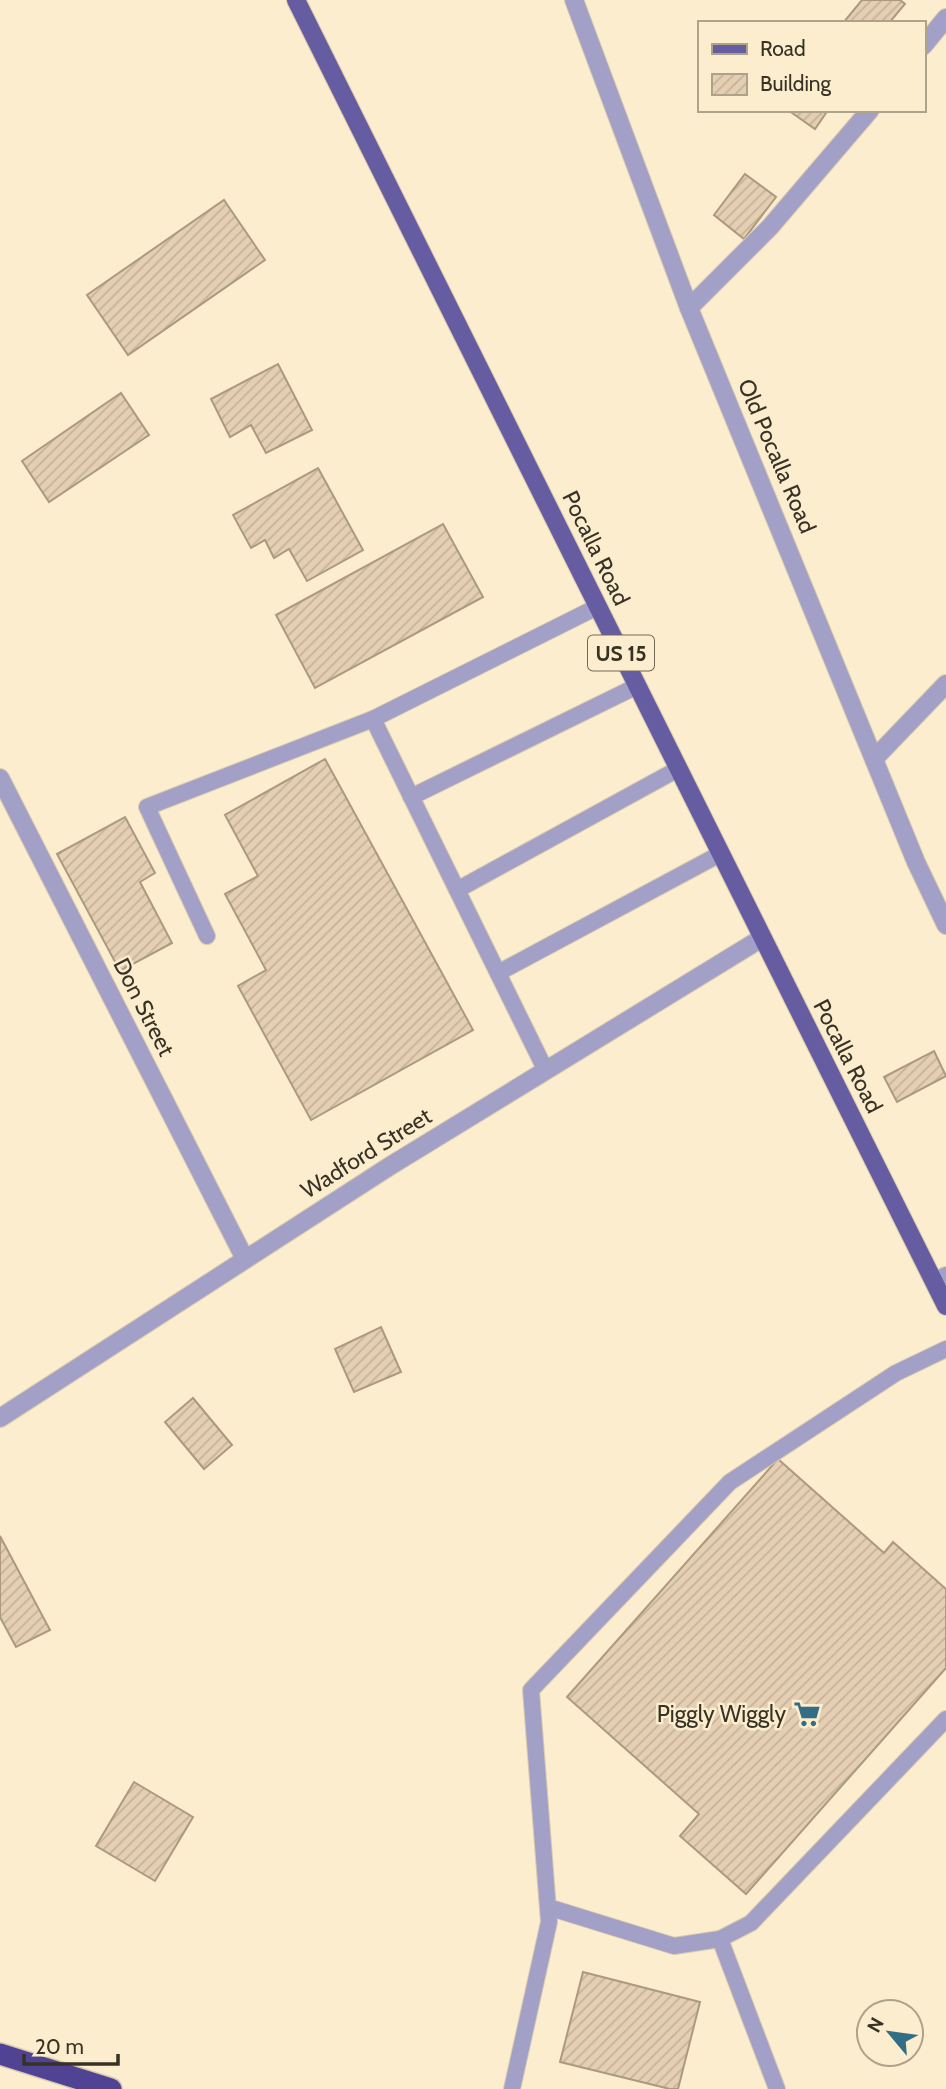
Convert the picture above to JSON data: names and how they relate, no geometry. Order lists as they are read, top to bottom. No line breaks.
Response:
{"streets":{"main road":["Pocalla Road","US 15"],"street":["Old Pocalla Road","Don Street","Wadford Street"]},"crossings":[["Pocalla Road","Wadford Street"],["Don Street","Wadford Street"]],"places":{"supermarket":["Piggly Wiggly"]},"legend":["Road","Building"],"scale_bar":"20 m","north":"top left"}
